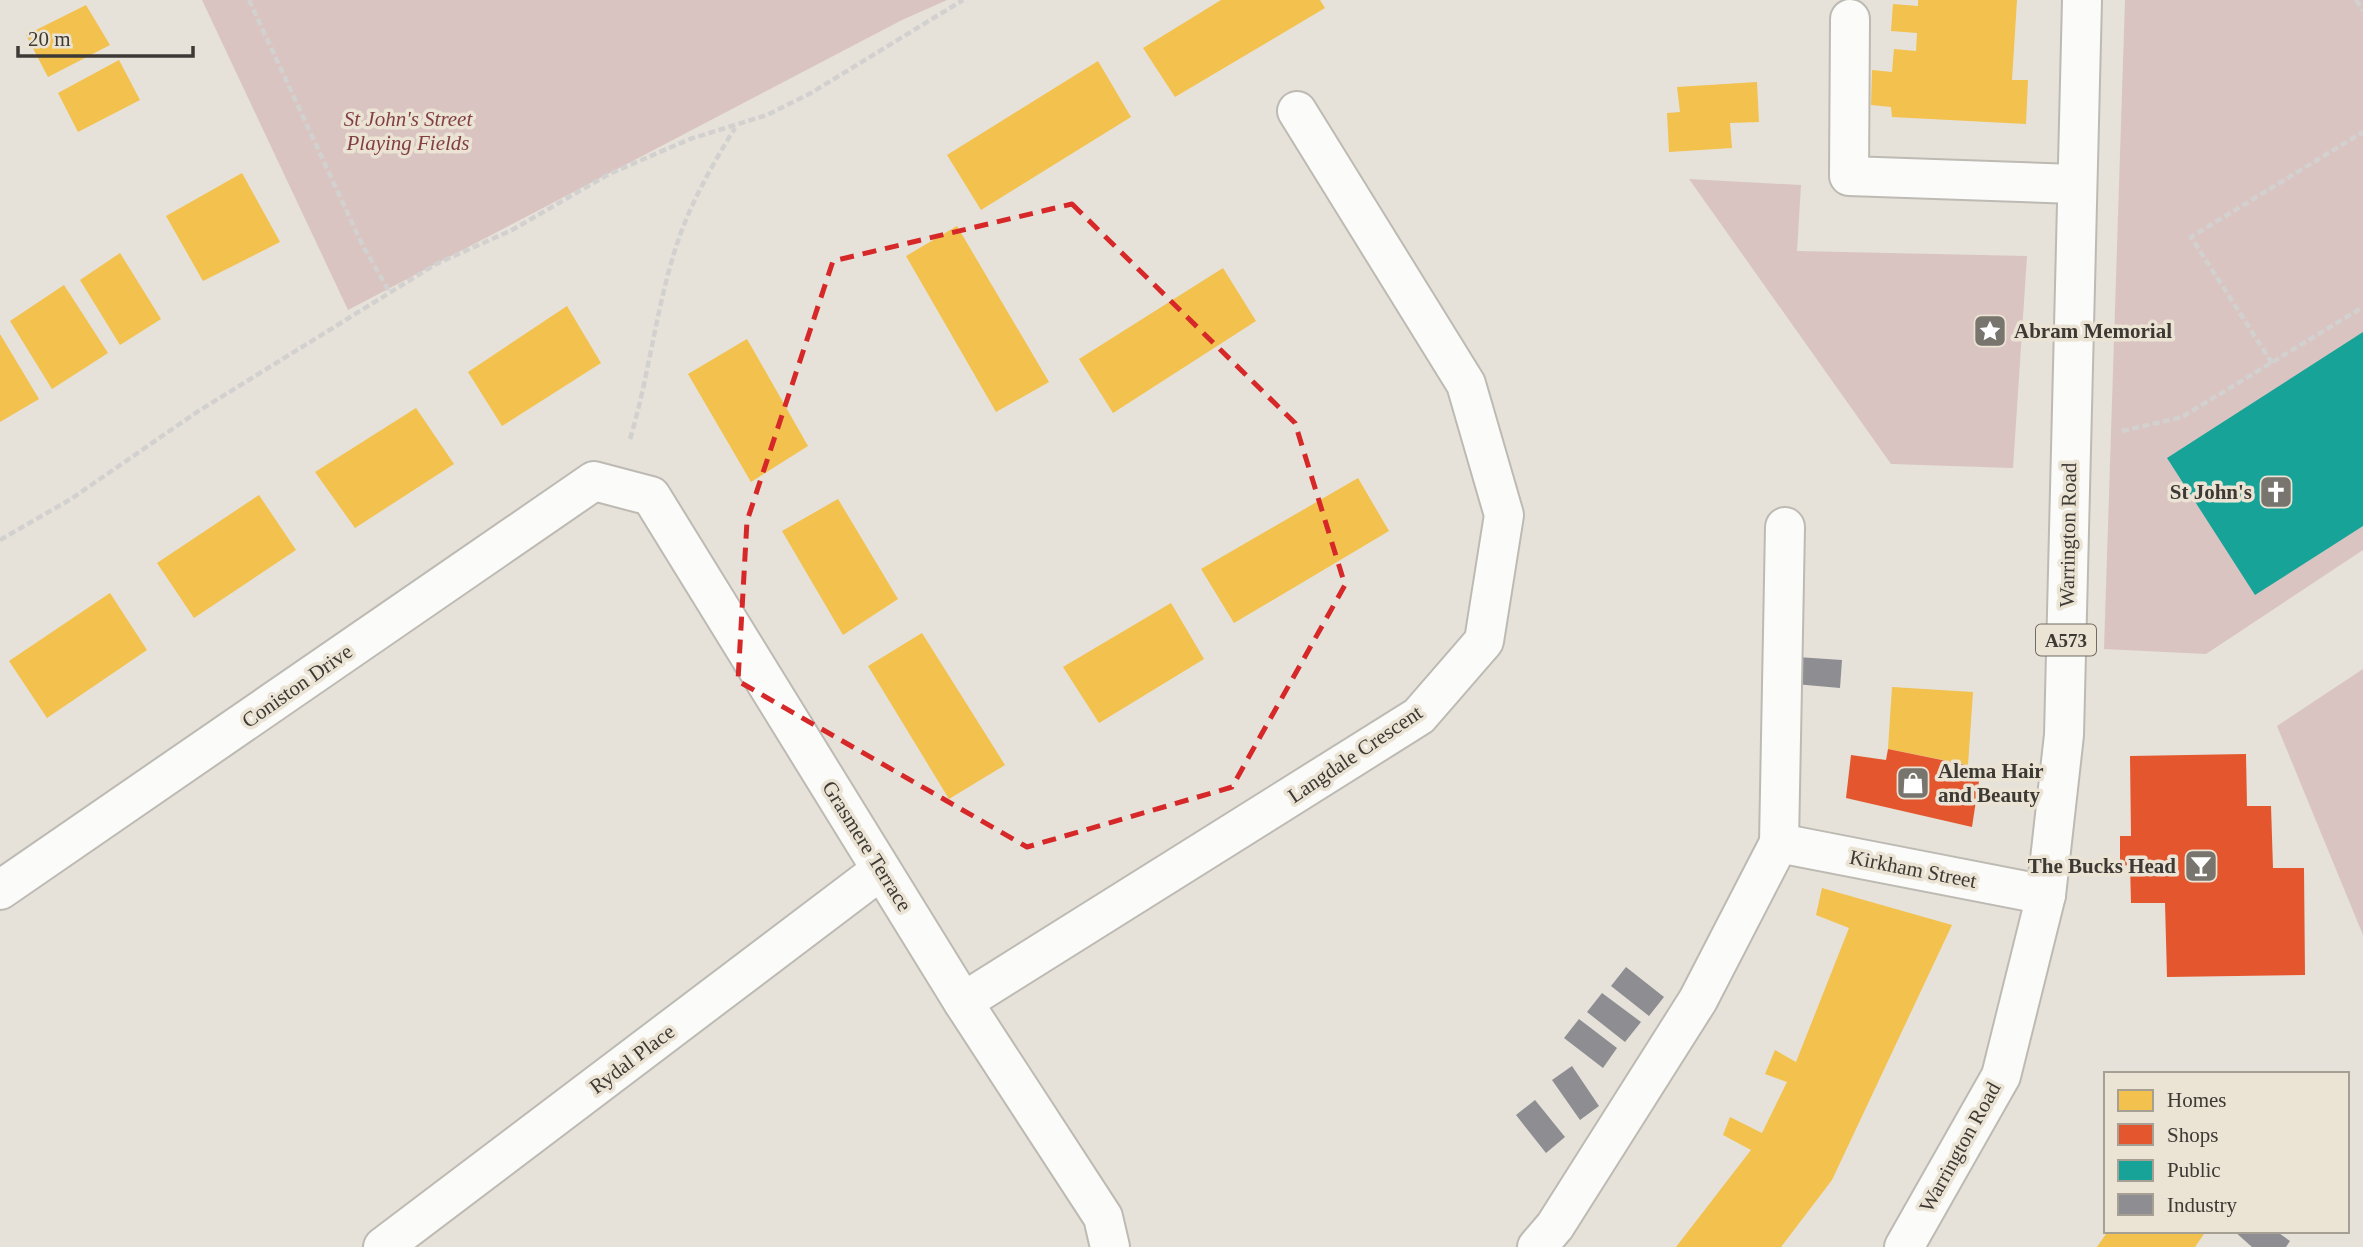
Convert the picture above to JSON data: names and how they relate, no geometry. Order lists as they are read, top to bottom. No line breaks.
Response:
{"streets":{"street":["Warrington Road","A573","Coniston Drive","Langdale Crescent","Grasmere Terrace","Kirkham Street","Rydal Place"]},"crossings":[["Warrington Road","Kirkham Street"],["Coniston Drive","Grasmere Terrace"],["Langdale Crescent","Grasmere Terrace"],["Grasmere Terrace","Rydal Place"]],"parks":["St John's Street Playing Fields"],"places":{"place":["Abram Memorial"],"church":["St John's"],"shop":["Alema Hair and Beauty"],"bar":["The Bucks Head"]},"legend":["Homes","Shops","Public","Industry"],"scale_bar":"20 m"}
